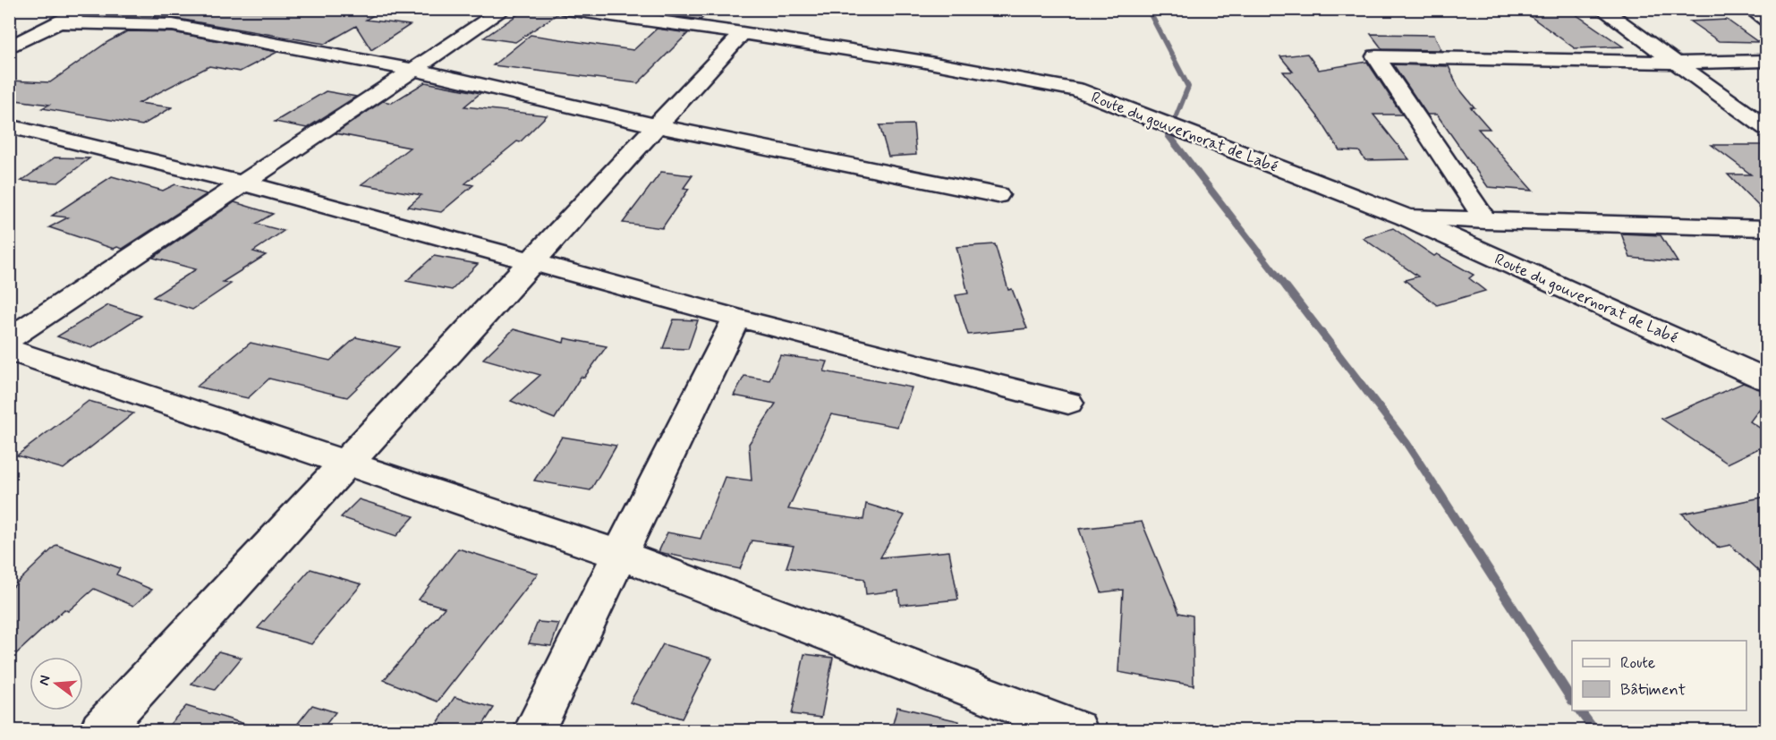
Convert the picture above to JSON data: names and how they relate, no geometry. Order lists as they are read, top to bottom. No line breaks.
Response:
{"streets":{"street":["Route du gouvernorat de Labé"]},"legend":["Route","Bâtiment"],"north":"left"}
